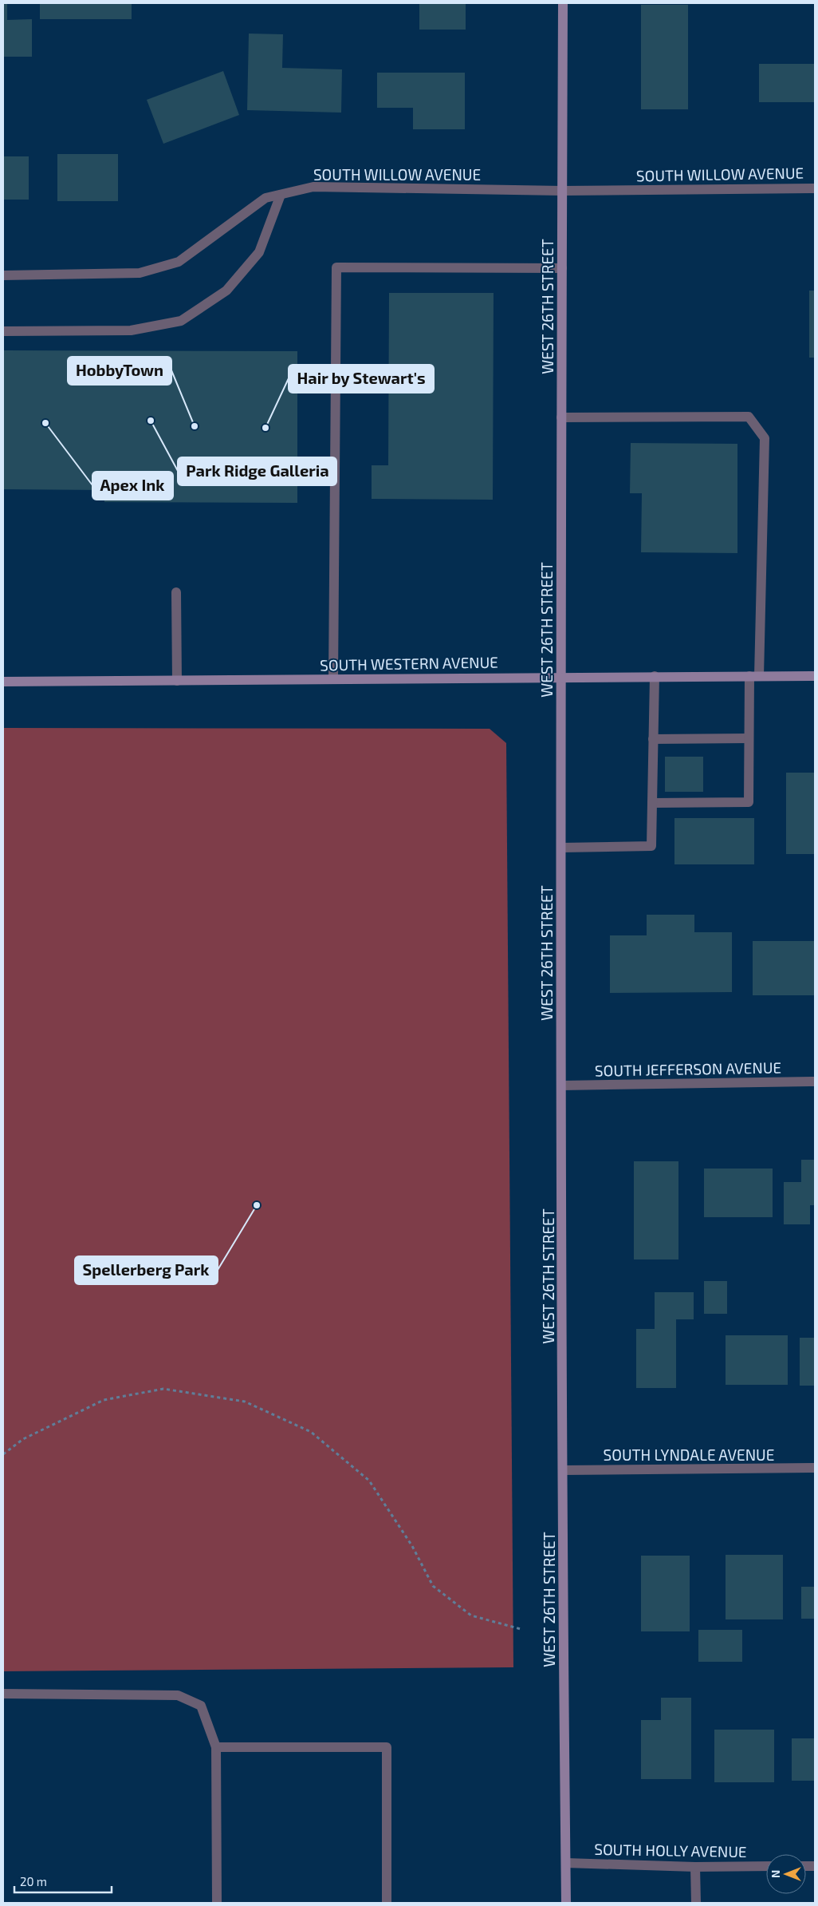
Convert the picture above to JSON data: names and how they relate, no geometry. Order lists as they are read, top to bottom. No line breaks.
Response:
{"streets":{"main road":["WEST 26TH STREET","SOUTH WESTERN AVENUE"],"street":["SOUTH WILLOW AVENUE","SOUTH JEFFERSON AVENUE","SOUTH LYNDALE AVENUE","SOUTH HOLLY AVENUE"]},"crossings":[["SOUTH WILLOW AVENUE","WEST 26TH STREET"],["WEST 26TH STREET","SOUTH WESTERN AVENUE"],["WEST 26TH STREET","SOUTH JEFFERSON AVENUE"],["WEST 26TH STREET","SOUTH LYNDALE AVENUE"],["WEST 26TH STREET","SOUTH HOLLY AVENUE"]],"places":["Park Ridge Galleria","Apex Ink","HobbyTown","Hair by Stewart's","Spellerberg Park"],"scale_bar":"20 m","north":"left"}
